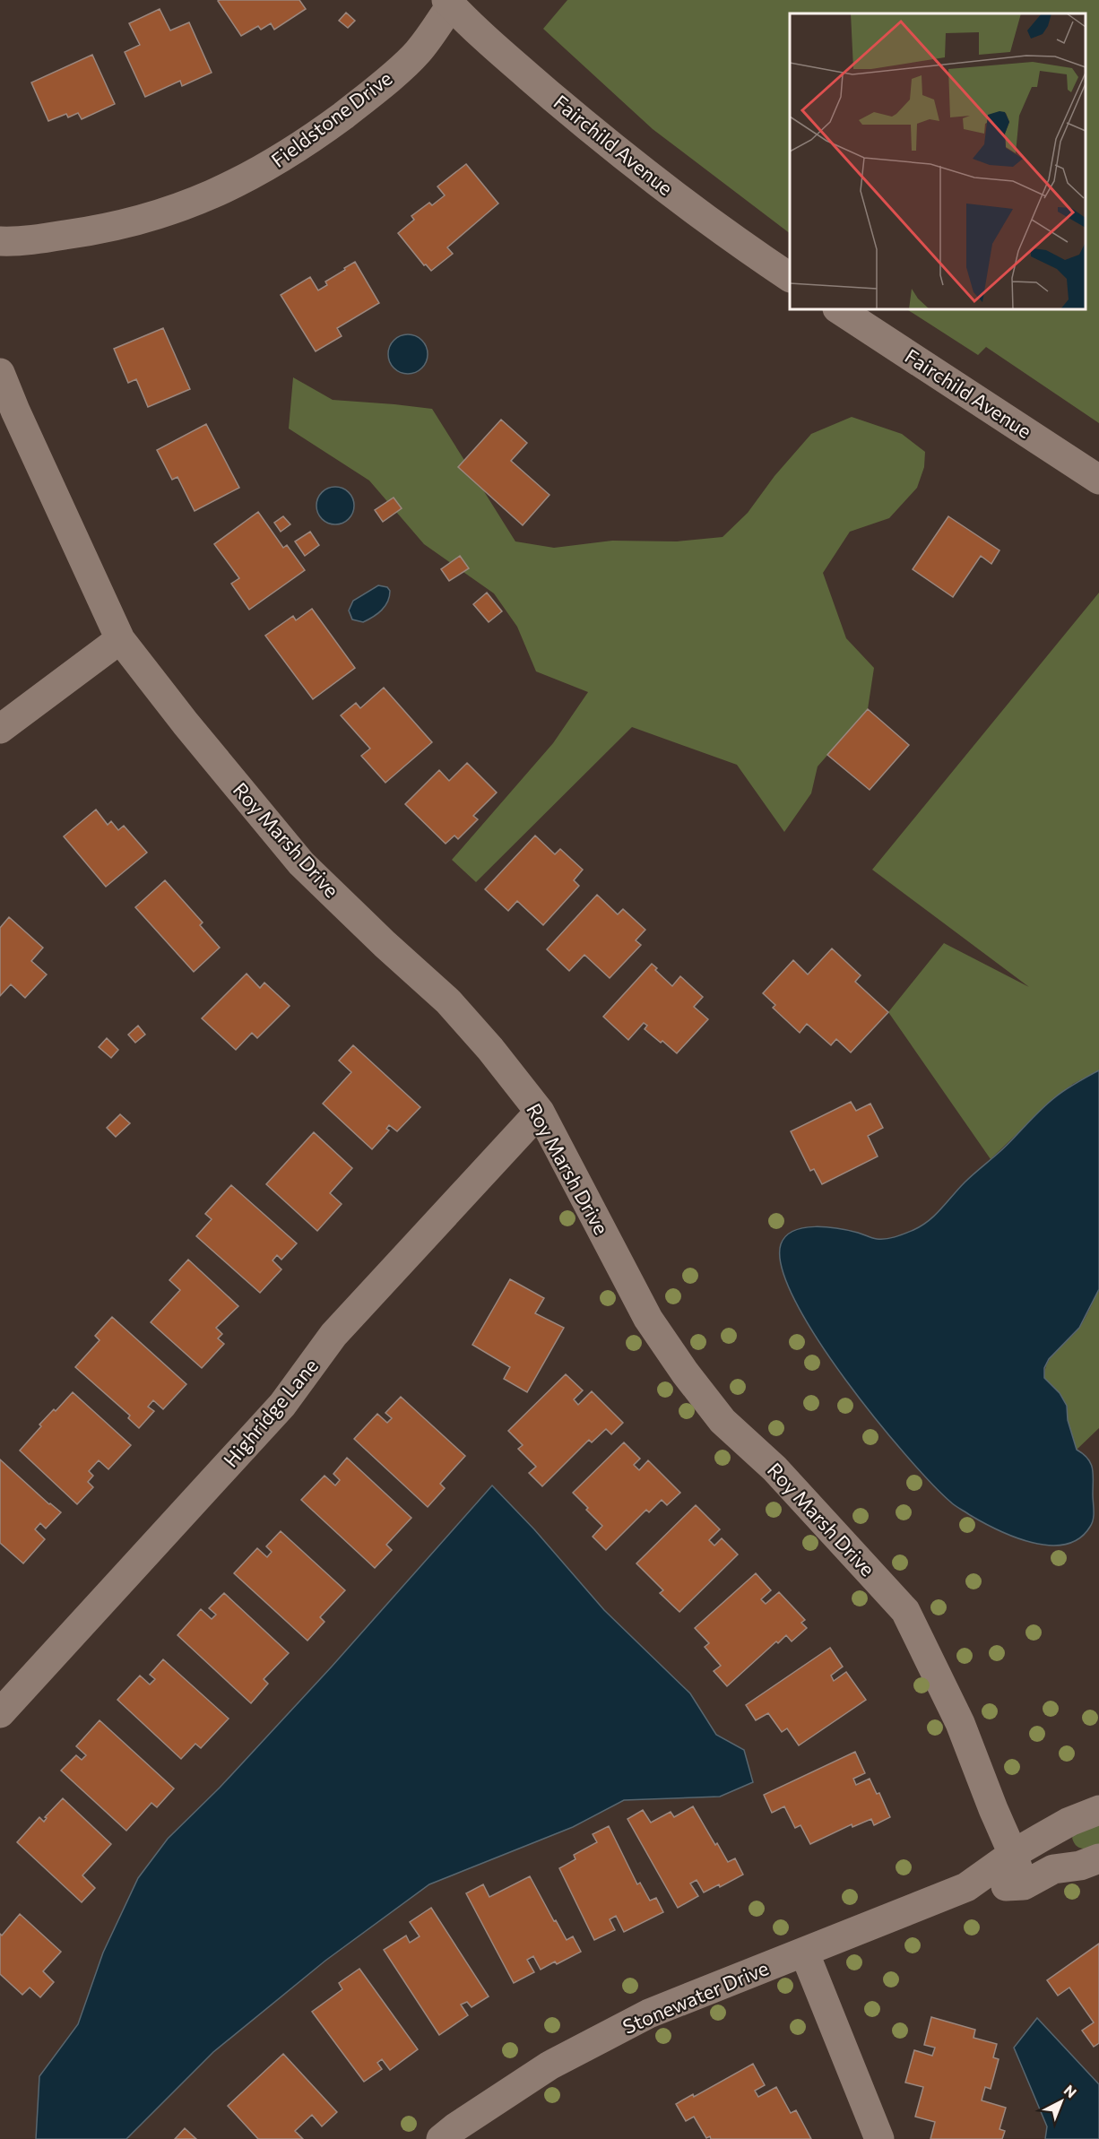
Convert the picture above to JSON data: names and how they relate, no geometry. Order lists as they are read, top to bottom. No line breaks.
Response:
{"streets":{"street":["Fieldstone Drive","Fairchild Avenue","Roy Marsh Drive","Highridge Lane","Stonewater Drive"]},"crossings":[["Fieldstone Drive","Fairchild Avenue"],["Roy Marsh Drive","Highridge Lane"],["Roy Marsh Drive","Stonewater Drive"]],"north":"top right"}
